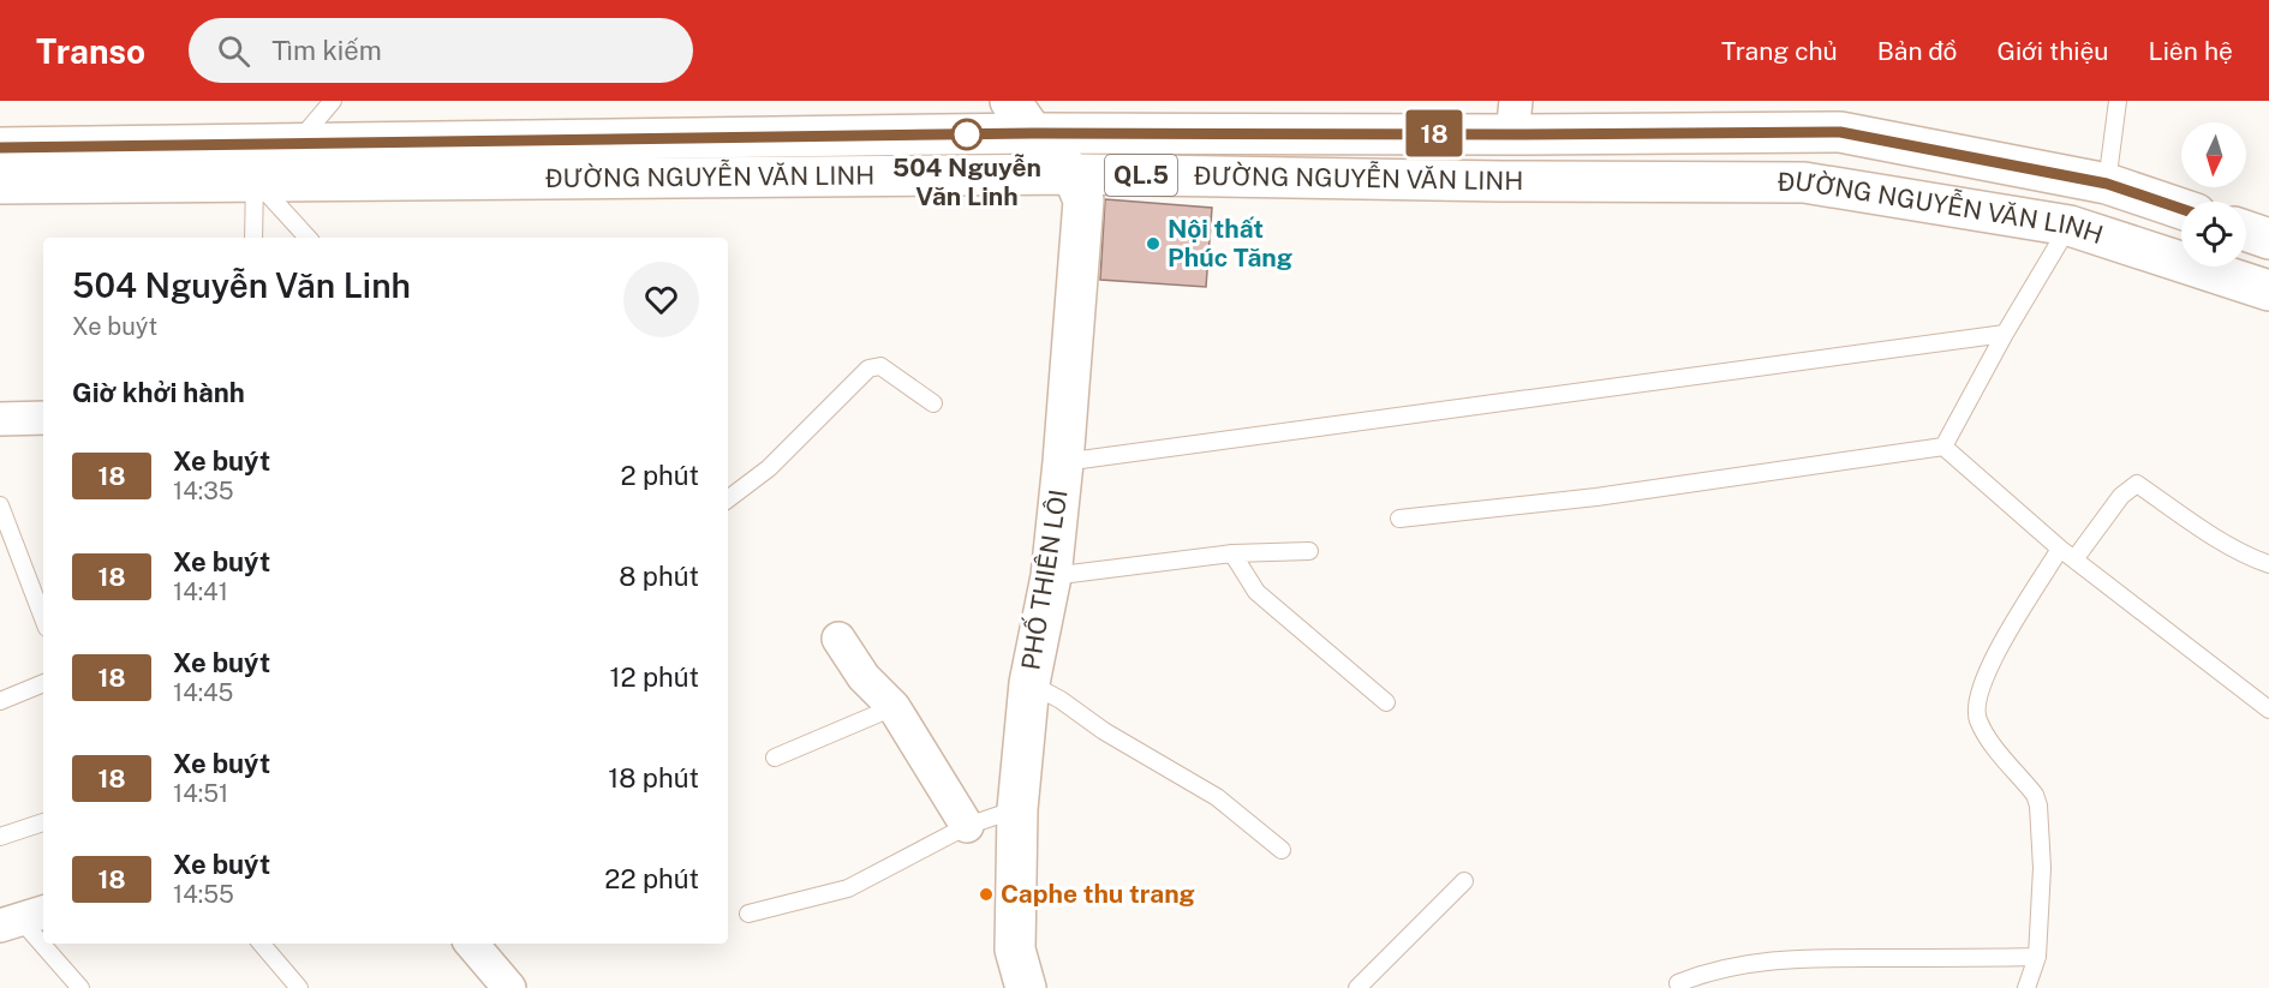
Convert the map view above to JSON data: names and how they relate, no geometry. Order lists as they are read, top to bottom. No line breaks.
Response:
{"streets":{"main road":["QL.5","ĐƯỜNG NGUYỄN VĂN LINH","PHỐ THIÊN LÔI"]},"crossings":[["ĐƯỜNG NGUYỄN VĂN LINH","PHỐ THIÊN LÔI"]],"places":["504 Nguyễn Văn Linh","Nội thất Phúc Tăng","Caphe thu trang"],"lines":["bus line 18"],"north":"bottom","page":{"header":"Transo","search":"Tìm kiếm","nav":["Trang chủ","Bản đồ","Giới thiệu","Liên hệ"],"on_map":"18","heading":[["504 Nguyễn Văn Linh","Xe buýt"],"Giờ khởi hành"],"list":[{"mark":"18","name":"Xe buýt","note":"14:35","value":"2 phút"},{"mark":"18","name":"Xe buýt","note":"14:41","value":"8 phút"},{"mark":"18","name":"Xe buýt","note":"14:45","value":"12 phút"},{"mark":"18","name":"Xe buýt","note":"14:51","value":"18 phút"},{"mark":"18","name":"Xe buýt","note":"14:55","value":"22 phút"}]}}
